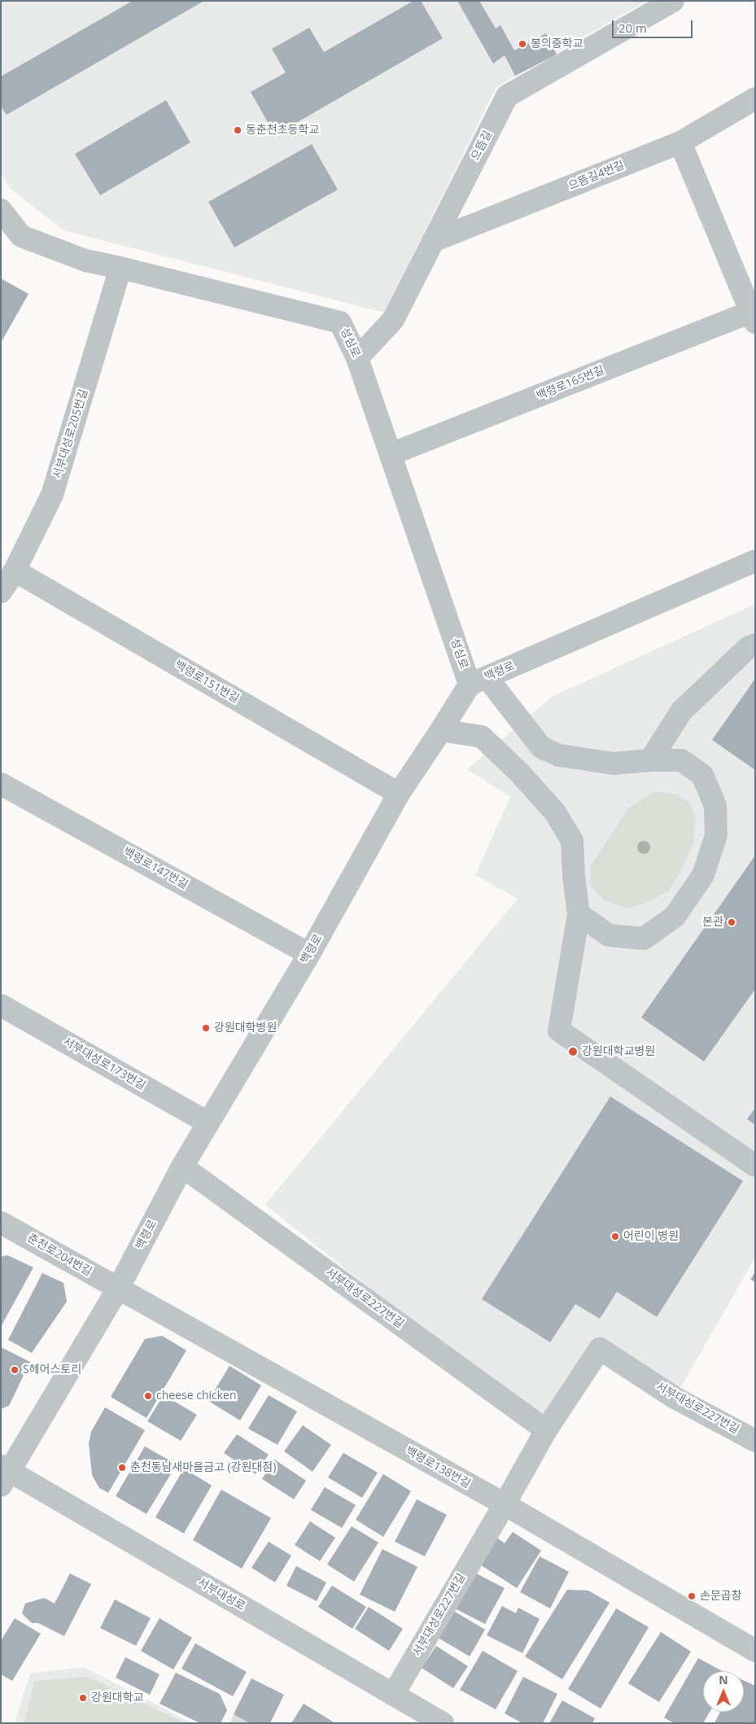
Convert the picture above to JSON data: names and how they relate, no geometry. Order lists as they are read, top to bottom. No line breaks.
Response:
{"streets":{"street":["으뜸길","으뜸길4번길","성심로","백령로165번길","서부대성로205번길","백령로","백령로151번길","백령로147번길","서부대성로173번길","춘천로204번길","서부대성로227번길","백령로138번길","서부대성로"]},"crossings":[["으뜸길","으뜸길4번길"],["으뜸길","성심로"],["으뜸길4번길","백령로165번길"],["성심로","백령로165번길"],["성심로","서부대성로205번길"],["성심로","백령로"],["서부대성로205번길","백령로151번길"],["백령로","백령로151번길"],["백령로","백령로147번길"],["백령로","서부대성로173번길"],["백령로","춘천로204번길"],["백령로","서부대성로227번길"],["백령로","백령로138번길"],["백령로","서부대성로"],["춘천로204번길","백령로138번길"],["서부대성로227번길","백령로138번길"],["서부대성로227번길","서부대성로"]],"places":["봉의중학교","동춘천초등학교","본관","강원대학병원","강원대학교병원","어린이 병원","S헤어스토리","cheese chicken","춘천동남새마을금고 (강원대점)","손문곱창","강원대학교"],"scale_bar":"20 m","north":"top"}
